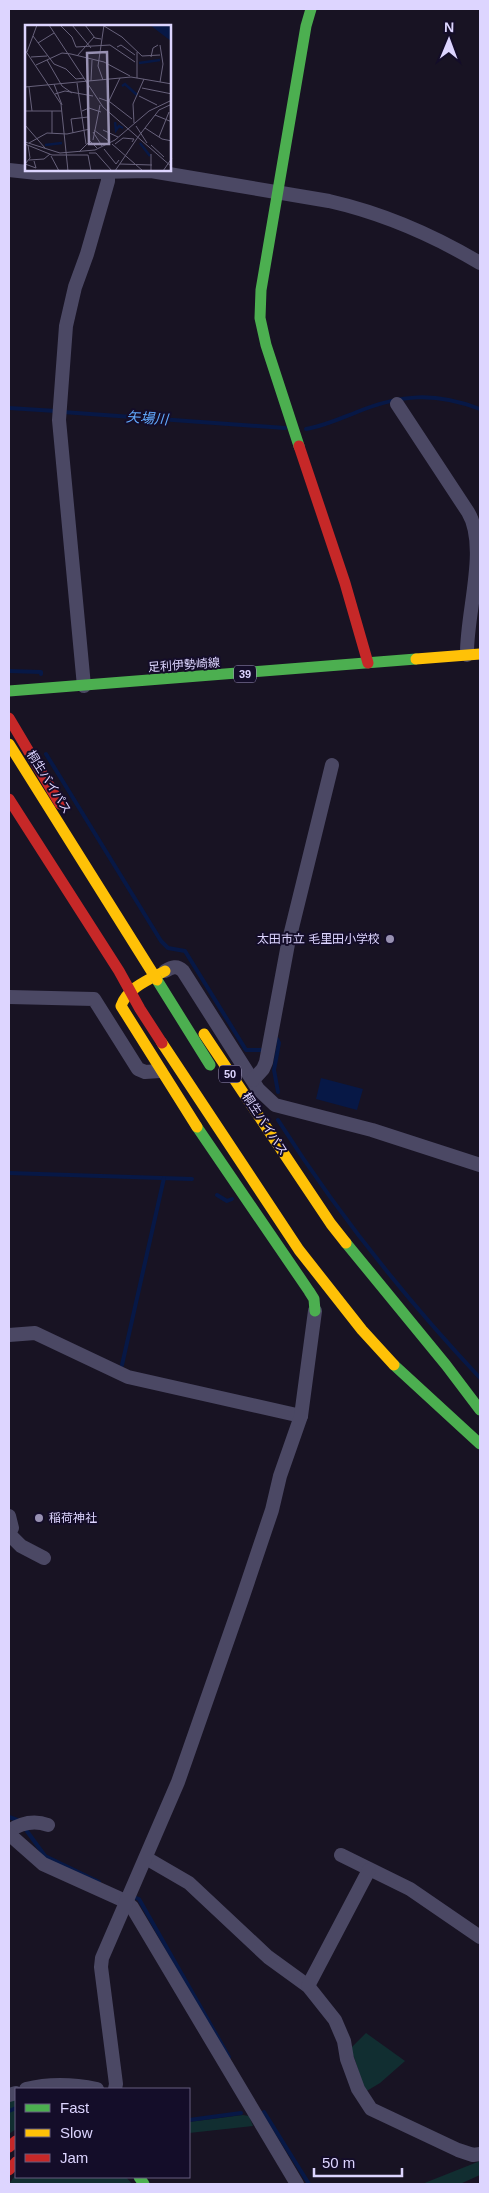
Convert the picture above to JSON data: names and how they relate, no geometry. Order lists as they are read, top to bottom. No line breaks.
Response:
{"streets":{"main road":["足利伊勢崎線","39","桐生バイパス","50"]},"water":["矢場川"],"places":["太田市立 毛里田小学校","稲荷神社"],"legend":["Fast","Slow","Jam"],"scale_bar":"50 m","north":"top"}
